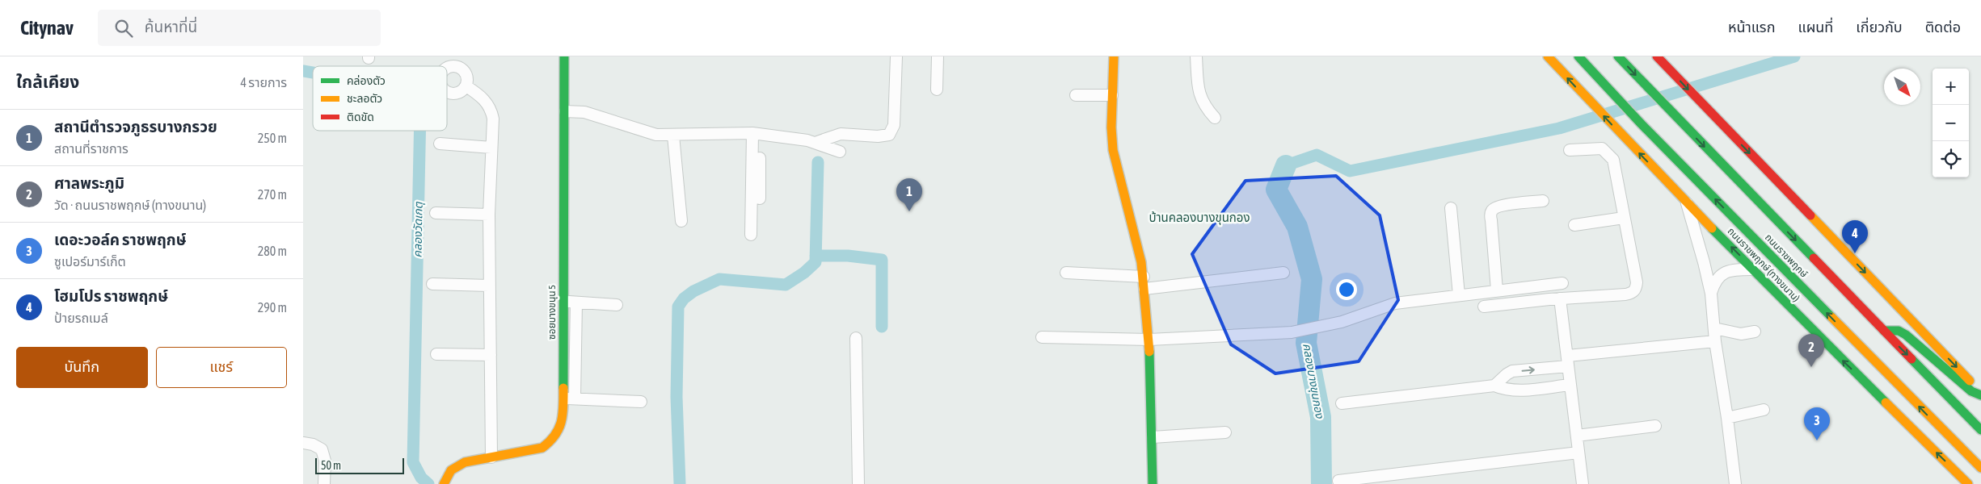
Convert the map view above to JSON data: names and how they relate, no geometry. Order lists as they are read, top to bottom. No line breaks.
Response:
{"streets":{"main road":["ถนนราชพฤกษ์","ถนนราชพฤกษ์ (ทางขนาน)","ซอยบางขนุน 5"]},"districts":["บ้านคลองบางขุนกอง"],"water":["คลองวัดเกตุ","คลองบางขุนกอง"],"legend":["คล่องตัว","ชะลอตัว","ติดขัด"],"scale_bar":"50 m","north":"bottom right","page":{"header":"Citynav","search":"ค้นหาที่นี่","nav":["หน้าแรก","แผนที่","เกี่ยวกับ","ติดต่อ"],"heading":["ใกล้เคียง","4 รายการ"],"map_buttons":["+","−"],"list":[{"mark":"1","name":"สถานีตำรวจภูธรบางกรวย","note":"สถานที่ราชการ","value":"250 m"},{"mark":"2","name":"ศาลพระภูมิ","note":"วัด · ถนนราชพฤกษ์ (ทางขนาน)","value":"270 m"},{"mark":"3","name":"เดอะวอล์ค ราชพฤกษ์","note":"ซูเปอร์มาร์เก็ต","value":"280 m"},{"mark":"4","name":"โฮมโปร ราชพฤกษ์","note":"ป้ายรถเมล์","value":"290 m"}],"pins":["1","4","2","3"],"buttons":["บันทึก","แชร์"],"scale":"50 m"}}
